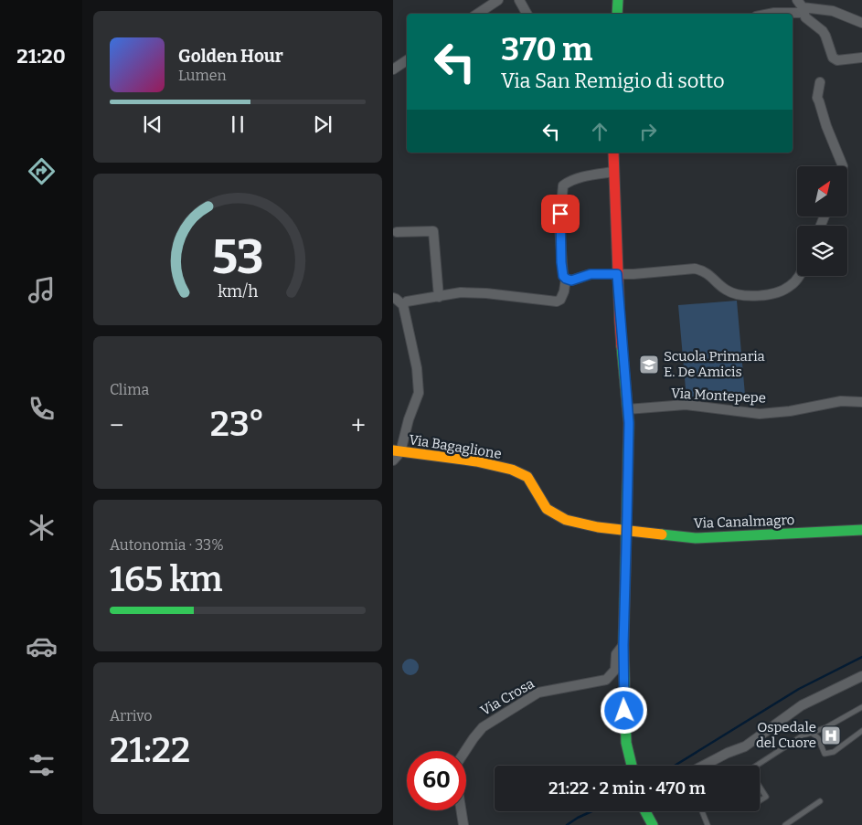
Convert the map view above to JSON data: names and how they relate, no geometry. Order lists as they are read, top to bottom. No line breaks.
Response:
{"streets":{"main road":["Via Bagaglione","Via Canalmagro"],"street":["Via Montepepe","Via Crosa"]},"crossings":[["Via Bagaglione","Via Canalmagro"]],"places":{"school or university":["Scuola Primaria E. De Amicis"],"hospital":["Ospedale del Cuore"]},"north":"top right","page":{"tabs":"21:20","turn":["370 m","Via San Remigio di sotto"],"song":["Golden Hour","Lumen"],"tile":["Clima",["Autonomia · 33%","165 km"],["Arrivo","21:22"]],"heat":["−","23°","+"],"limit":"60","trip":"21:22 · 2 min · 470 m","gauge":["53","km/h"]}}
